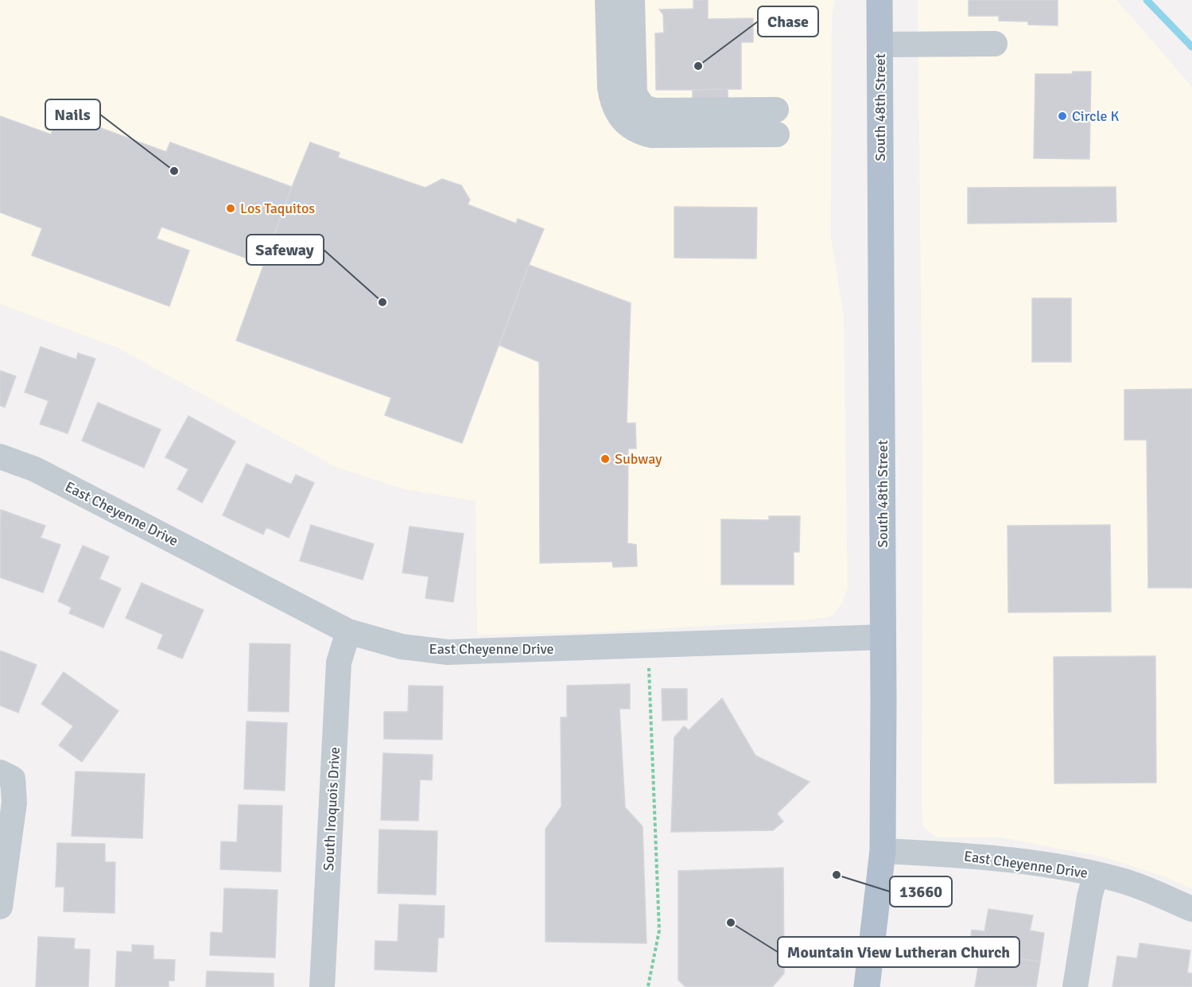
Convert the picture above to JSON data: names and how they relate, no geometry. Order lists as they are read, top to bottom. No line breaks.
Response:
{"streets":{"main road":["South 48th Street"],"street":["East Cheyenne Drive","South Iroquois Drive"]},"crossings":[["South 48th Street","East Cheyenne Drive"],["East Cheyenne Drive","South Iroquois Drive"]],"places":["Chase","Circle K","Nails","Los Taquitos","Safeway","Subway","13660","Mountain View Lutheran Church"]}
